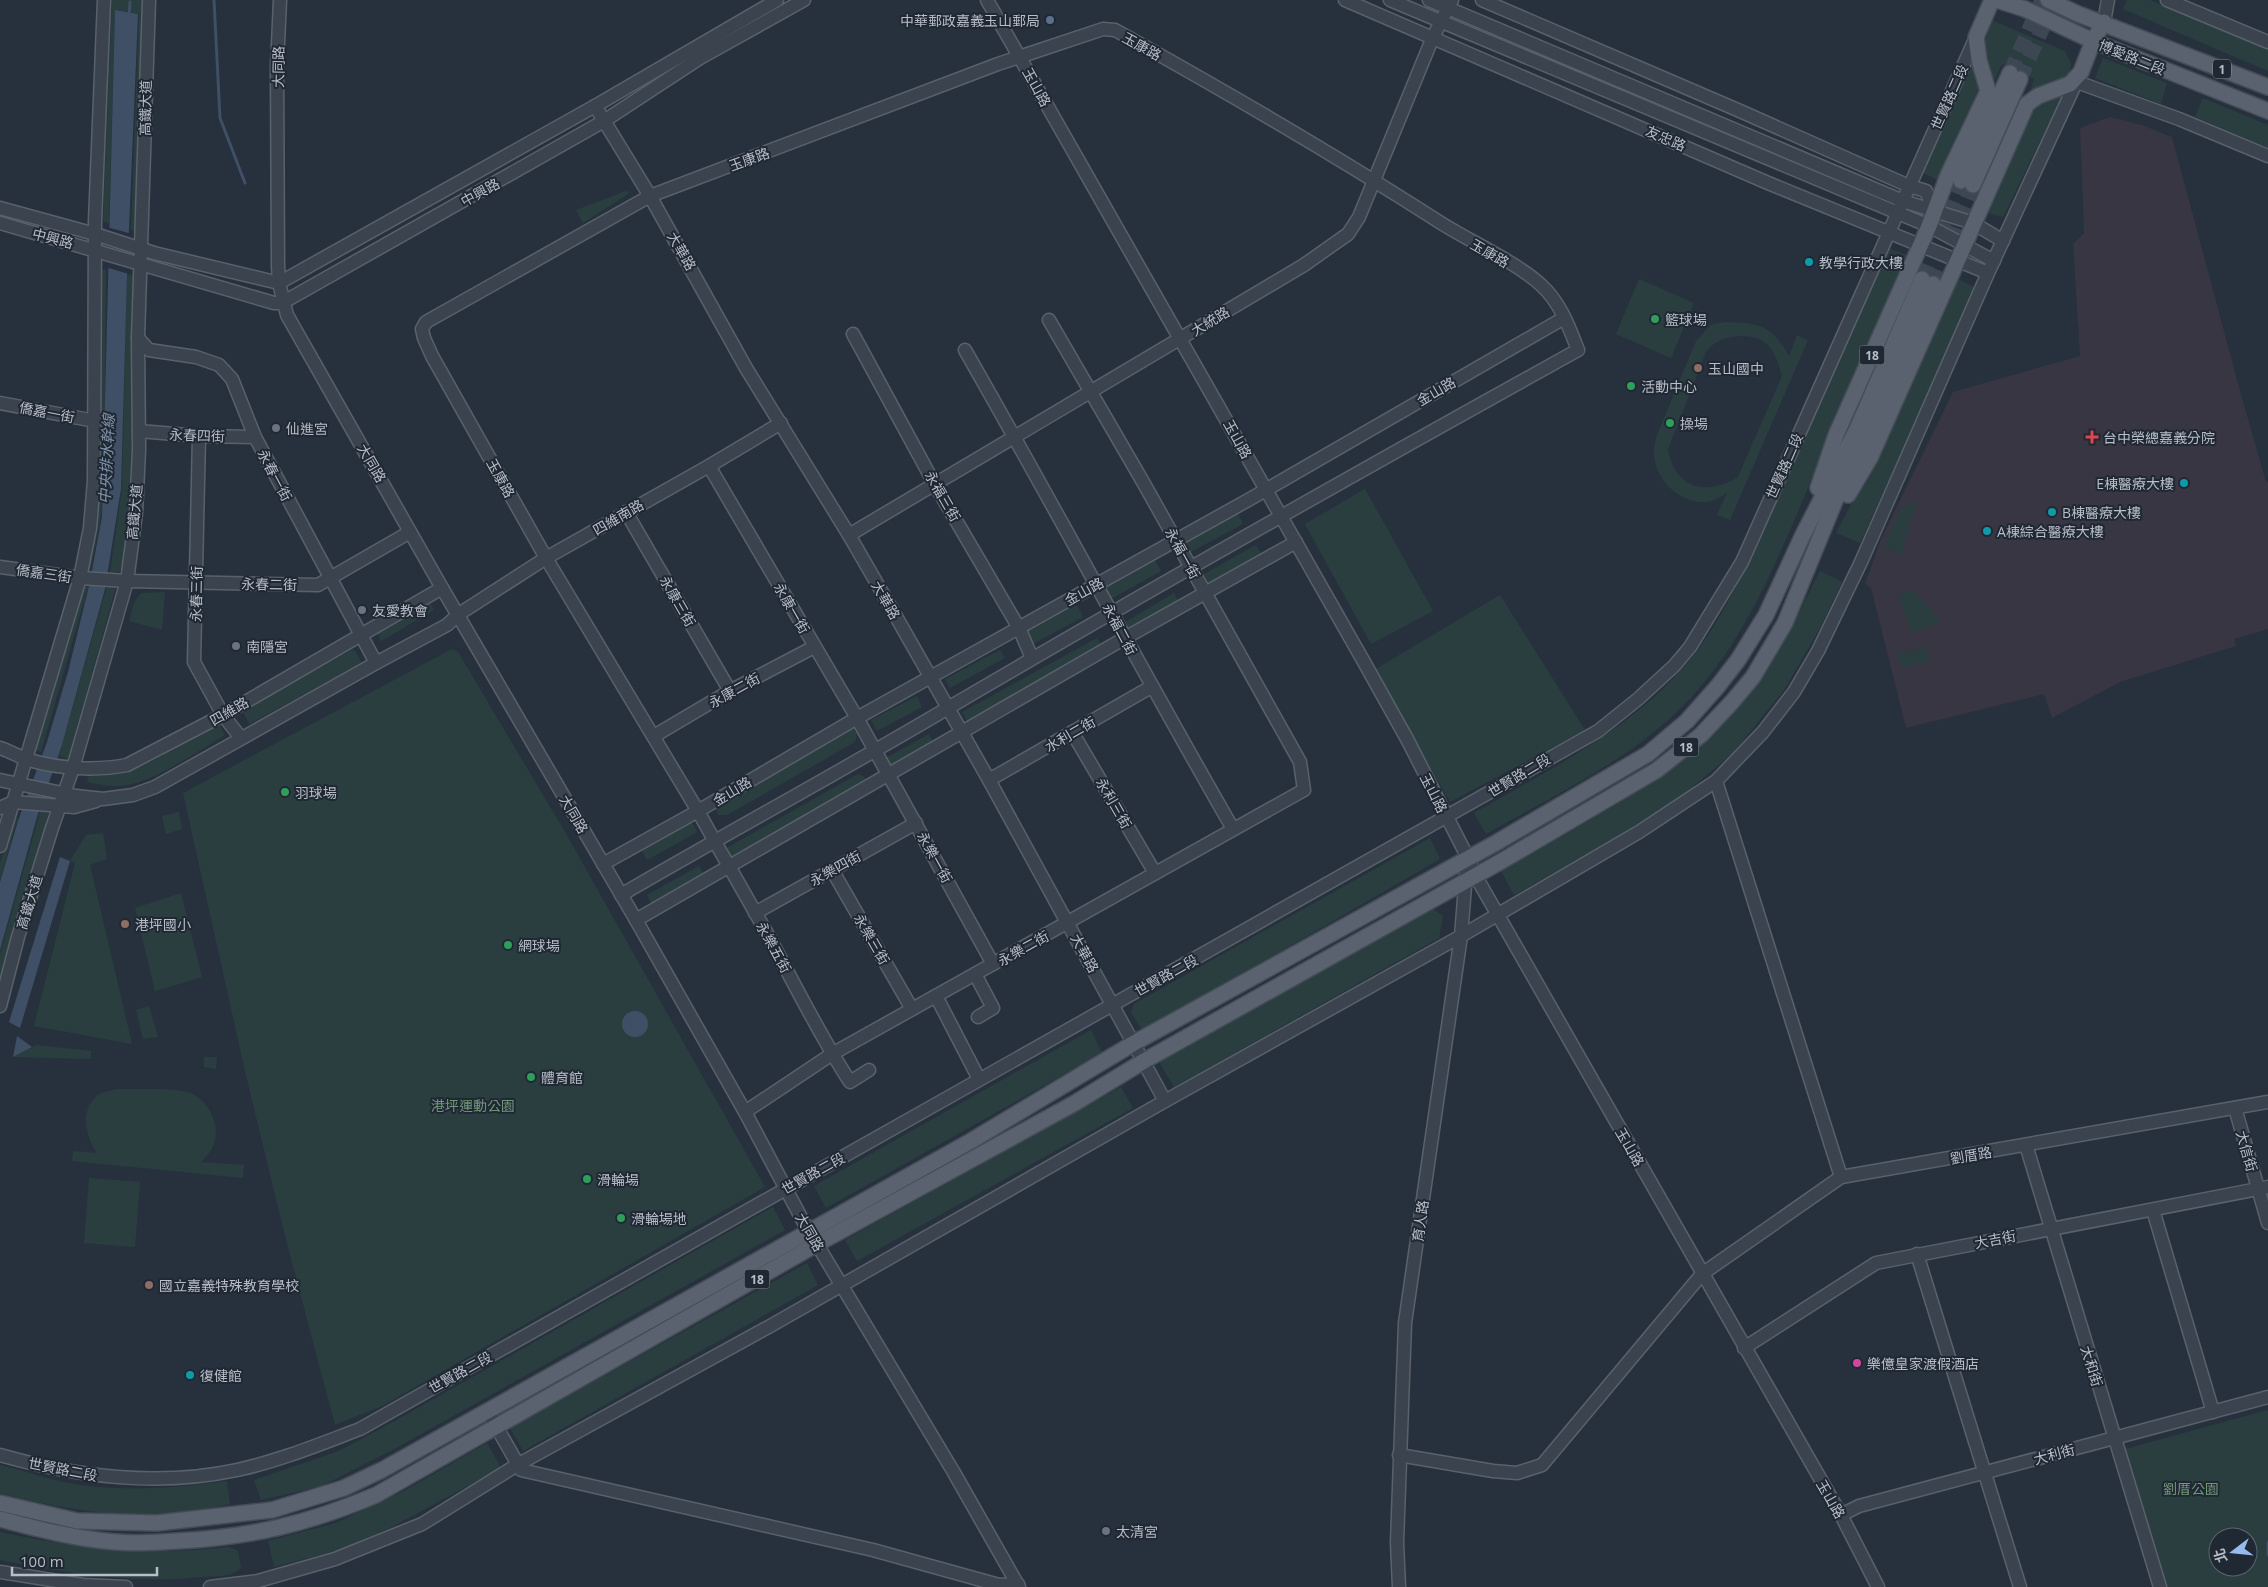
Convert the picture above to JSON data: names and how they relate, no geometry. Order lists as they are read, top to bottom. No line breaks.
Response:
{"streets":{"main road":["博愛路二段","1","18"],"street":["玉康路","大同路","玉山路","世賢路二段","高鐵大道","友忠路","中興路","大華路","大統路","金山路","僑嘉一街","永春四街","永春一街","永福三街","四維南路","永福一街","僑嘉三街","永春二街","永春三街","永康三街","永康一街","永福二街","永康二街","四維路","水利二街","永利三街","永樂一街","永樂四街","永樂三街","永樂五街","永樂二街","大信街","劉厝路","育人路","大吉街","大和街","大利街"]},"crossings":[["玉康路","玉山路"],["玉康路","大華路"],["玉康路","大統路"],["玉康路","金山路"],["玉康路","四維南路"],["玉康路","永康二街"],["玉康路","永樂五街"],["大同路","世賢路二段"],["大同路","中興路"],["大同路","18"],["大同路","金山路"],["大同路","四維南路"],["大同路","永春二街"],["大同路","四維路"],["大同路","永樂二街"],["玉山路","世賢路二段"],["玉山路","大統路"],["玉山路","18"],["玉山路","金山路"],["玉山路","劉厝路"],["玉山路","育人路"],["玉山路","大吉街"],["玉山路","大利街"],["世賢路二段","友忠路"],["世賢路二段","大華路"],["世賢路二段","18"],["高鐵大道","中興路"],["高鐵大道","永春四街"],["高鐵大道","永春一街"],["高鐵大道","永春二街"],["高鐵大道","四維路"],["友忠路","大統路"],["友忠路","18"],["中興路","大華路"],["大華路","大統路"],["大華路","18"],["大華路","金山路"],["大華路","四維南路"],["大華路","水利二街"],["大華路","永樂二街"],["大統路","永福三街"],["大統路","永福一街"],["大統路","永福二街"],["18","育人路"],["金山路","永福三街"],["金山路","永福一街"],["金山路","永康一街"],["金山路","永福二街"],["永春四街","永春一街"],["永春四街","永春三街"],["永春一街","永春二街"],["永春一街","四維路"],["四維南路","永康三街"],["四維南路","永康一街"],["永福一街","永樂二街"],["僑嘉三街","永春二街"],["永春二街","永春三街"],["永春三街","四維路"],["永康三街","永康二街"],["永康一街","永康二街"],["永康一街","永樂一街"],["永福二街","水利二街"],["永福二街","永樂二街"],["水利二街","永利三街"],["永利三街","永樂二街"],["永樂一街","永樂四街"],["永樂一街","永樂二街"],["永樂四街","永樂三街"],["永樂四街","永樂五街"],["永樂三街","永樂二街"],["永樂五街","永樂二街"],["大信街","劉厝路"],["大信街","大吉街"],["劉厝路","育人路"],["劉厝路","大和街"],["大吉街","大和街"],["大和街","大利街"]],"water":["中央排水幹線"],"parks":["港坪運動公園","劉厝公園"],"places":{"other":["中華郵政嘉義玉山郵局","教學行政大樓","籃球場","玉山國中","活動中心","操場","仙進宮","E棟醫療大樓","B棟醫療大樓","A棟綜合醫療大樓","友愛教會","南隱宮","羽球場","港坪國小","網球場","體育館","滑輪場","滑輪場地","國立嘉義特殊教育學校","樂億皇家渡假酒店","復健館","太清宮"],"health":["台中榮總嘉義分院"]},"scale_bar":"100 m","north":"left"}
